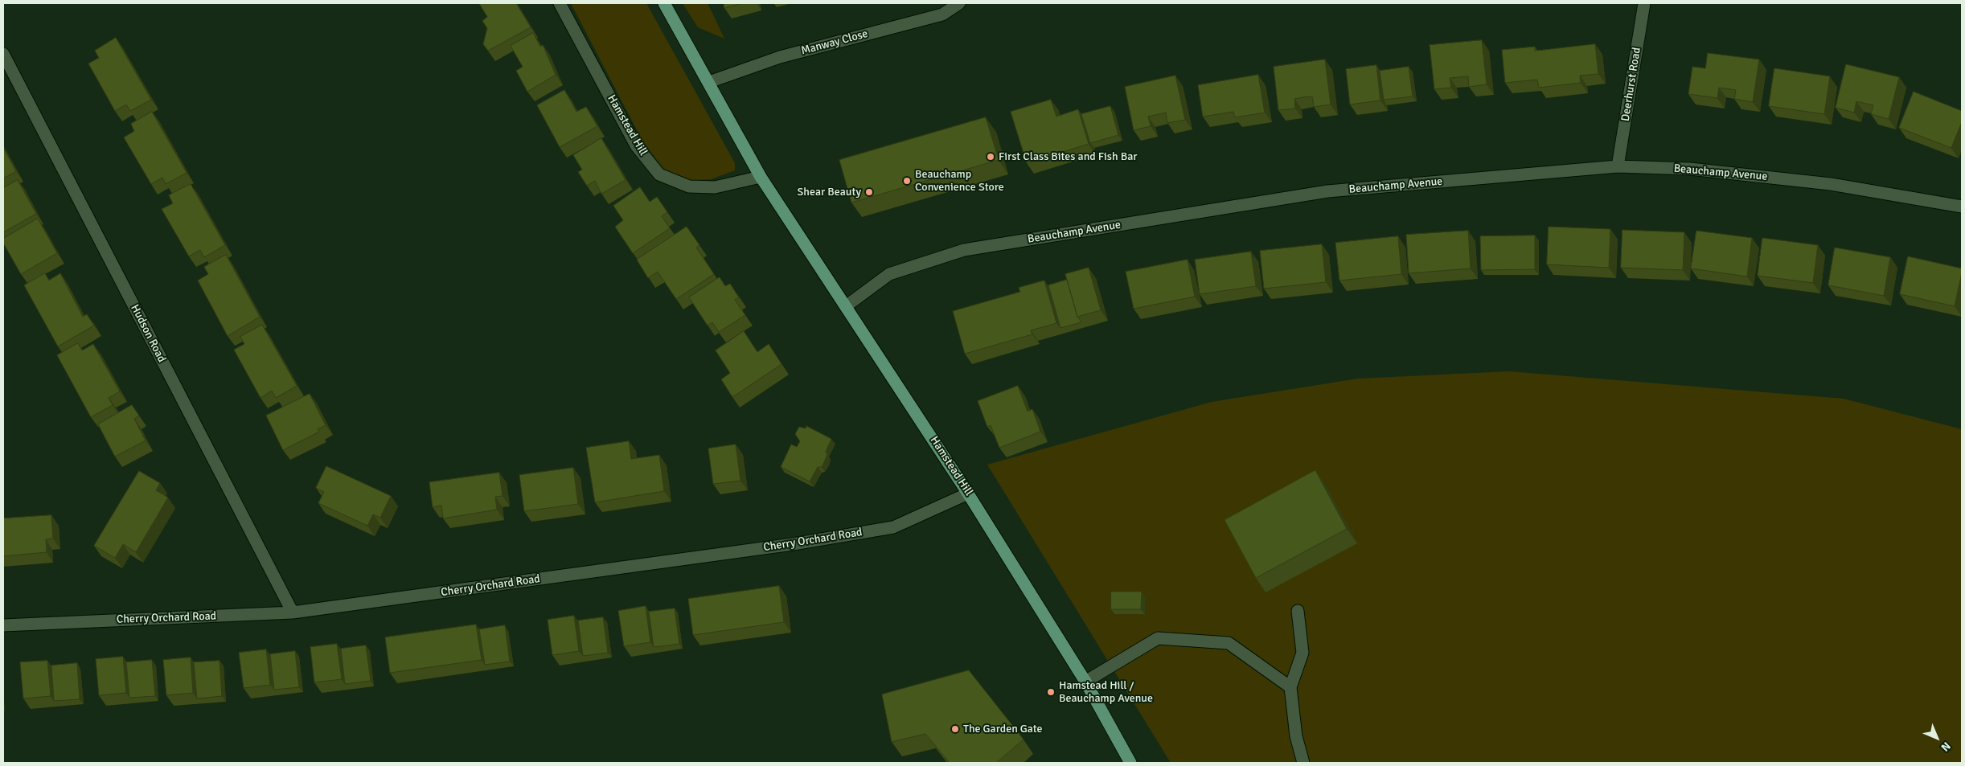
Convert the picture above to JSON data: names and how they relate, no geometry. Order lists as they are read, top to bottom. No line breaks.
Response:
{"streets":{"main road":["Hamstead Hill"],"street":["Manway Close","Deerhurst Road","Beauchamp Avenue","Hudson Road","Cherry Orchard Road"]},"crossings":[["Manway Close","Hamstead Hill"],["Deerhurst Road","Beauchamp Avenue"],["Hamstead Hill","Beauchamp Avenue"],["Hamstead Hill","Cherry Orchard Road"],["Hudson Road","Cherry Orchard Road"]],"places":["First Class Bites and Fish Bar","Beauchamp Convenience Store","Shear Beauty","Hamstead Hill / Beauchamp Avenue","The Garden Gate"],"north":"bottom right"}
